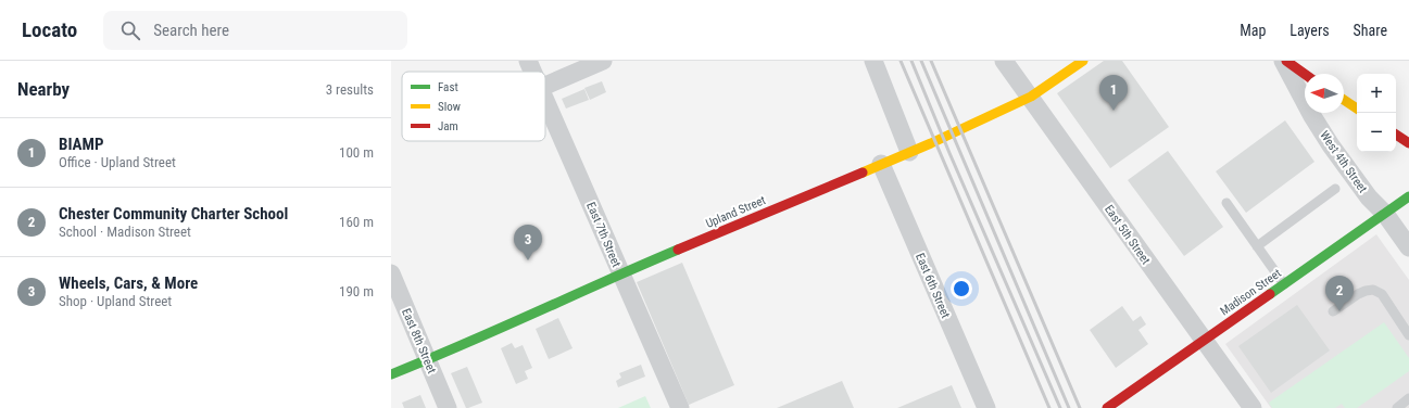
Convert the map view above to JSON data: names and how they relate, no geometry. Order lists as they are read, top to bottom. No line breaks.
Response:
{"streets":{"street":["West 4th Street","Upland Street","East 7th Street","East 5th Street","East 6th Street","Madison Street","East 8th Street"]},"crossings":[["West 4th Street","Madison Street"],["Upland Street","East 7th Street"],["Upland Street","East 5th Street"],["Upland Street","East 6th Street"],["Upland Street","East 8th Street"],["East 5th Street","Madison Street"]],"legend":["Fast","Slow","Jam"],"north":"left","page":{"header":"Locato","search":"Search here","nav":["Map","Layers","Share"],"heading":["Nearby","3 results"],"map_buttons":["+","−"],"pins":["1","3","2"],"list":[{"mark":"1","name":"BIAMP","note":"Office · Upland Street","value":"100 m"},{"mark":"2","name":"Chester Community Charter School","note":"School · Madison Street","value":"160 m"},{"mark":"3","name":"Wheels, Cars, & More","note":"Shop · Upland Street","value":"190 m"}]}}
